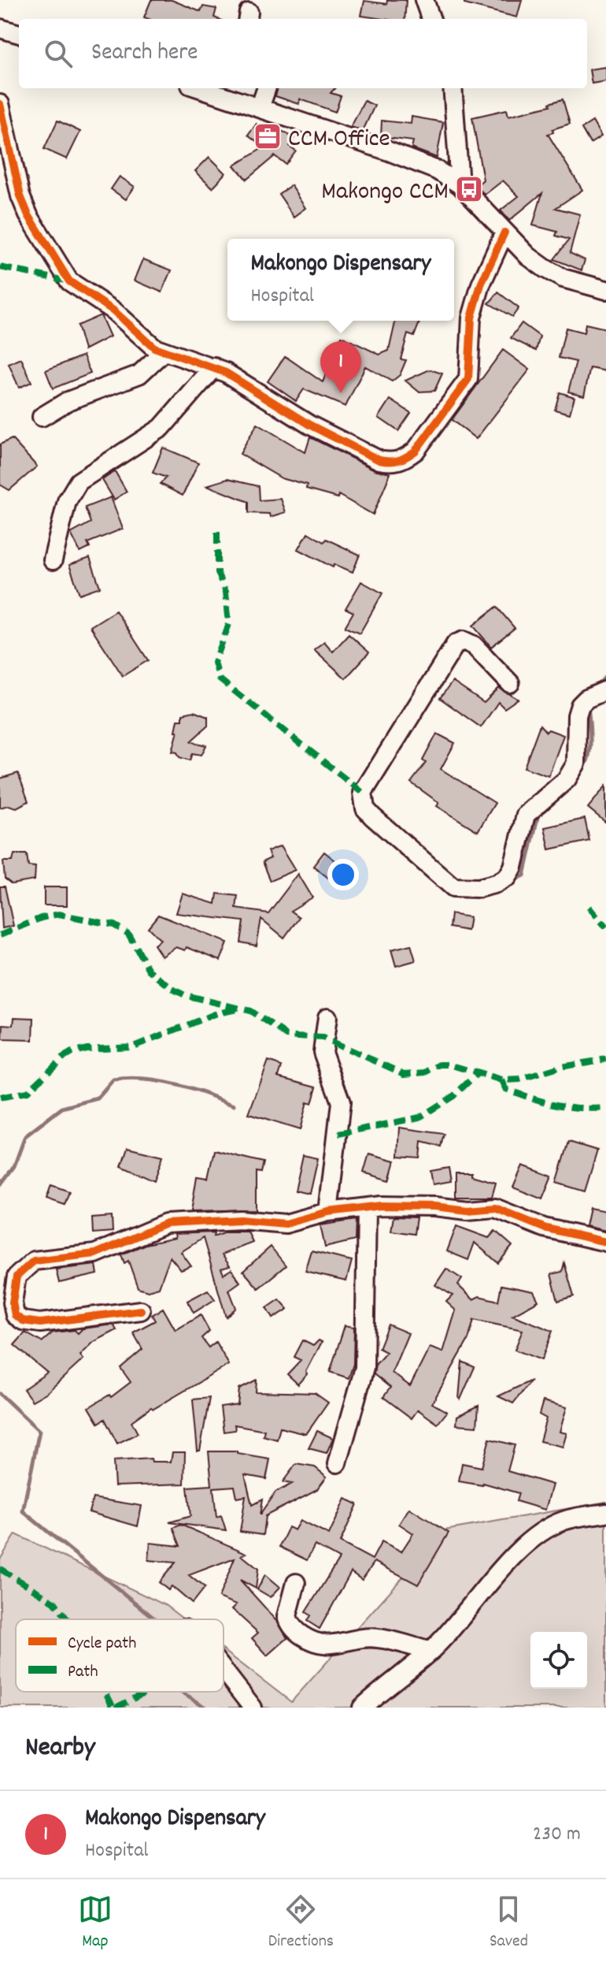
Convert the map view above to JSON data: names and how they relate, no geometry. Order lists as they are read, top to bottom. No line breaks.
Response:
{"places":{"office":["CCM Office"],"bus stop":["Makongo CCM"]},"legend":["Cycle path","Path"],"page":{"search":"Search here","popup":["Makongo Dispensary","Hospital"],"pins":"1","heading":"Nearby","list":[{"mark":"1","name":"Makongo Dispensary","note":"Hospital","value":"230 m"}],"nav":["Map","Directions","Saved"]}}
